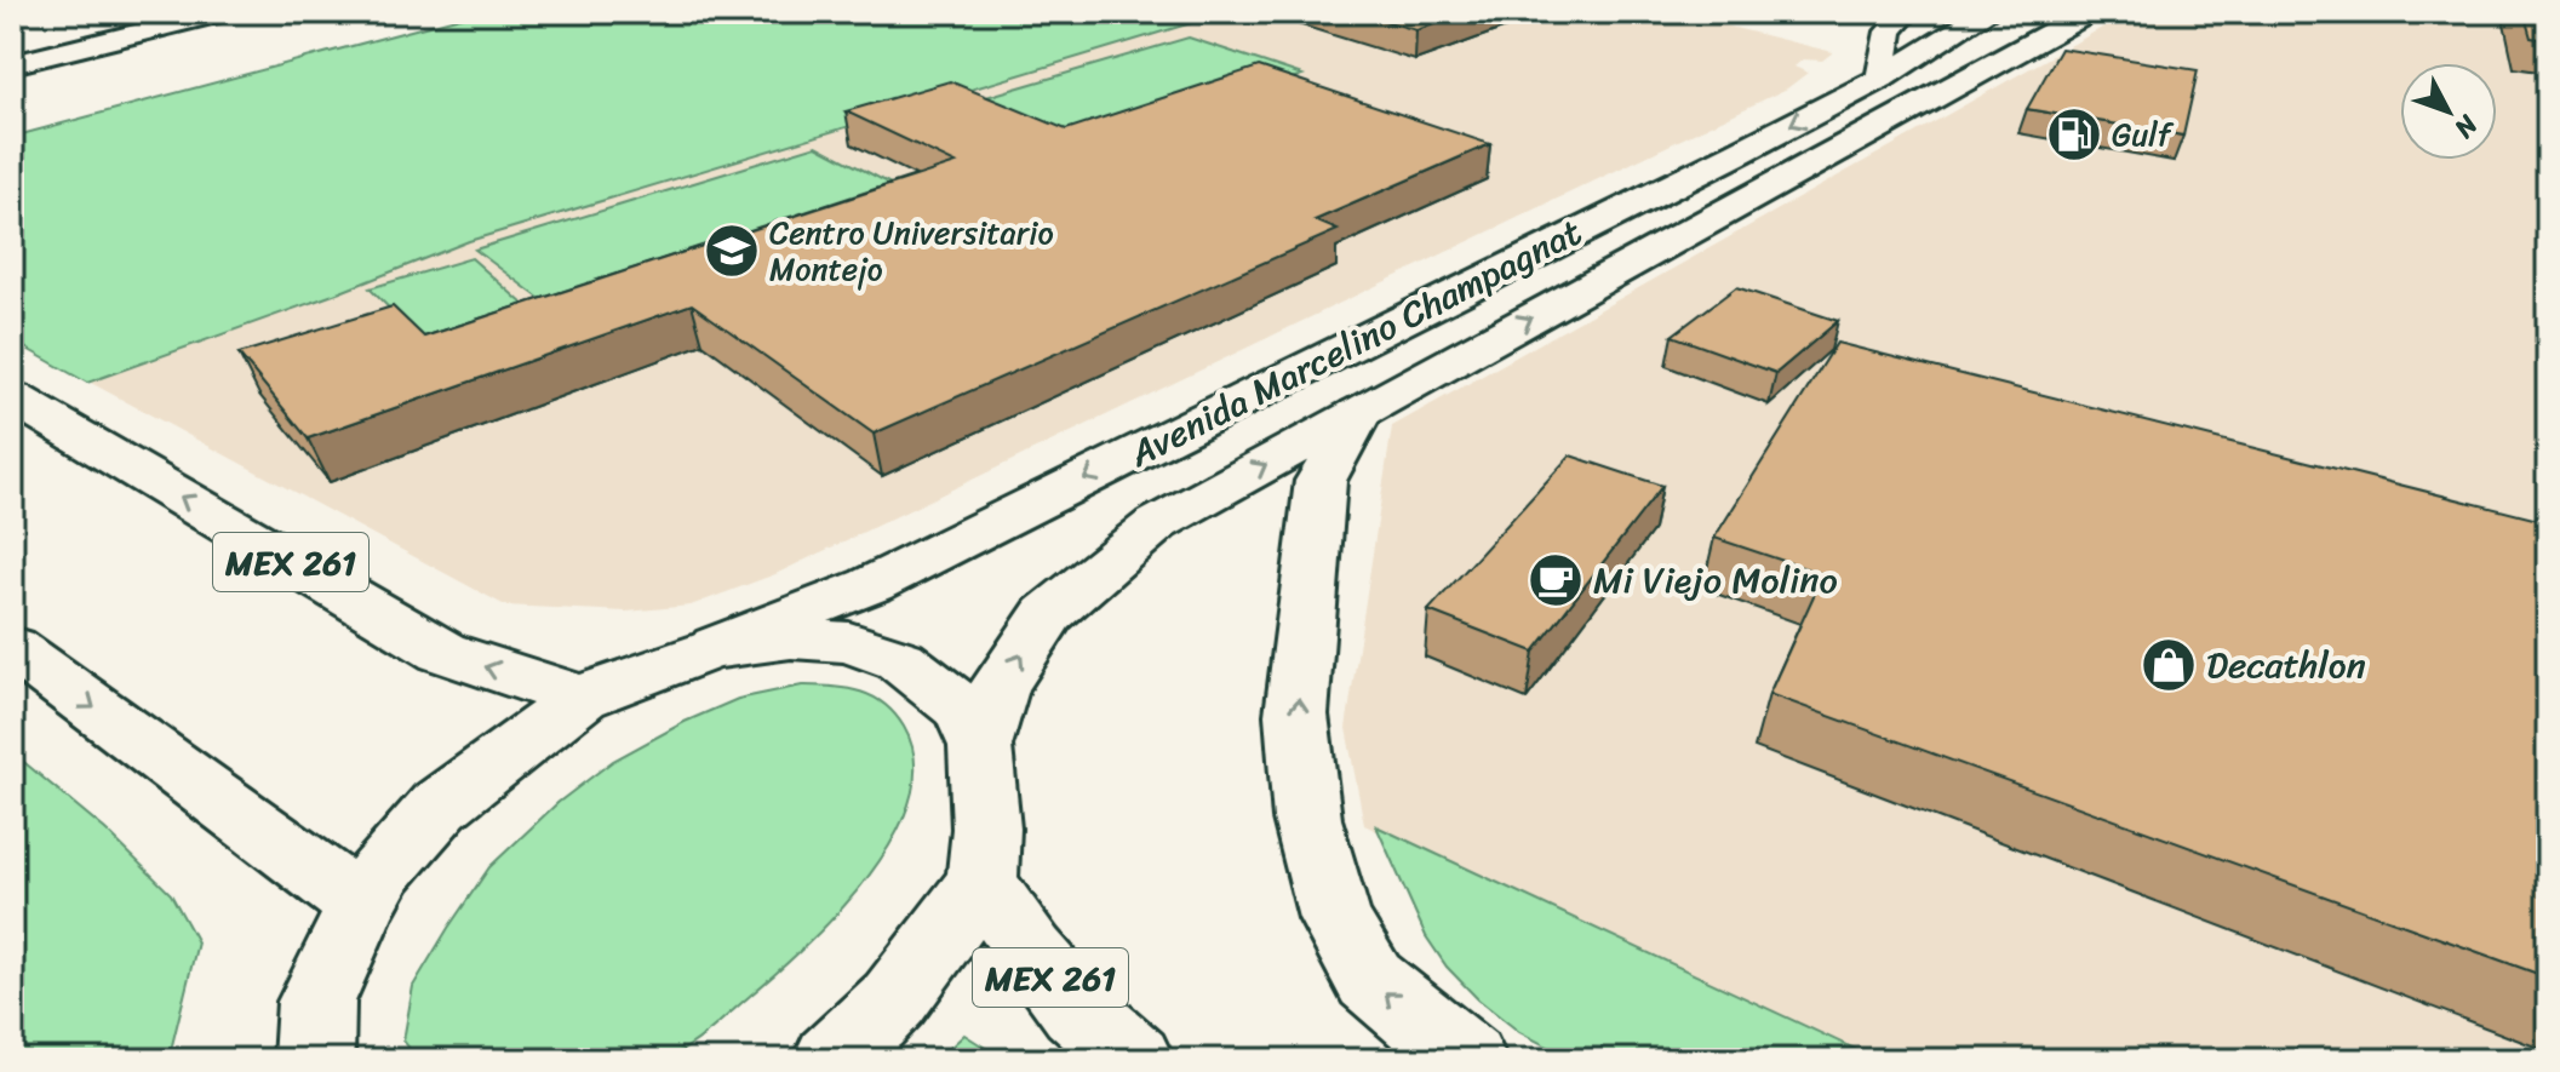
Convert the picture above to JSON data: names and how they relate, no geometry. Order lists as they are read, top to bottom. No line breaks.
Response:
{"streets":{"main road":["Avenida Marcelino Champagnat","MEX 261"]},"places":{"fuel station":["Gulf"],"school or university":["Centro Universitario Montejo"],"cafe":["Mi Viejo Molino"],"shop":["Decathlon"]},"north":"bottom right"}
